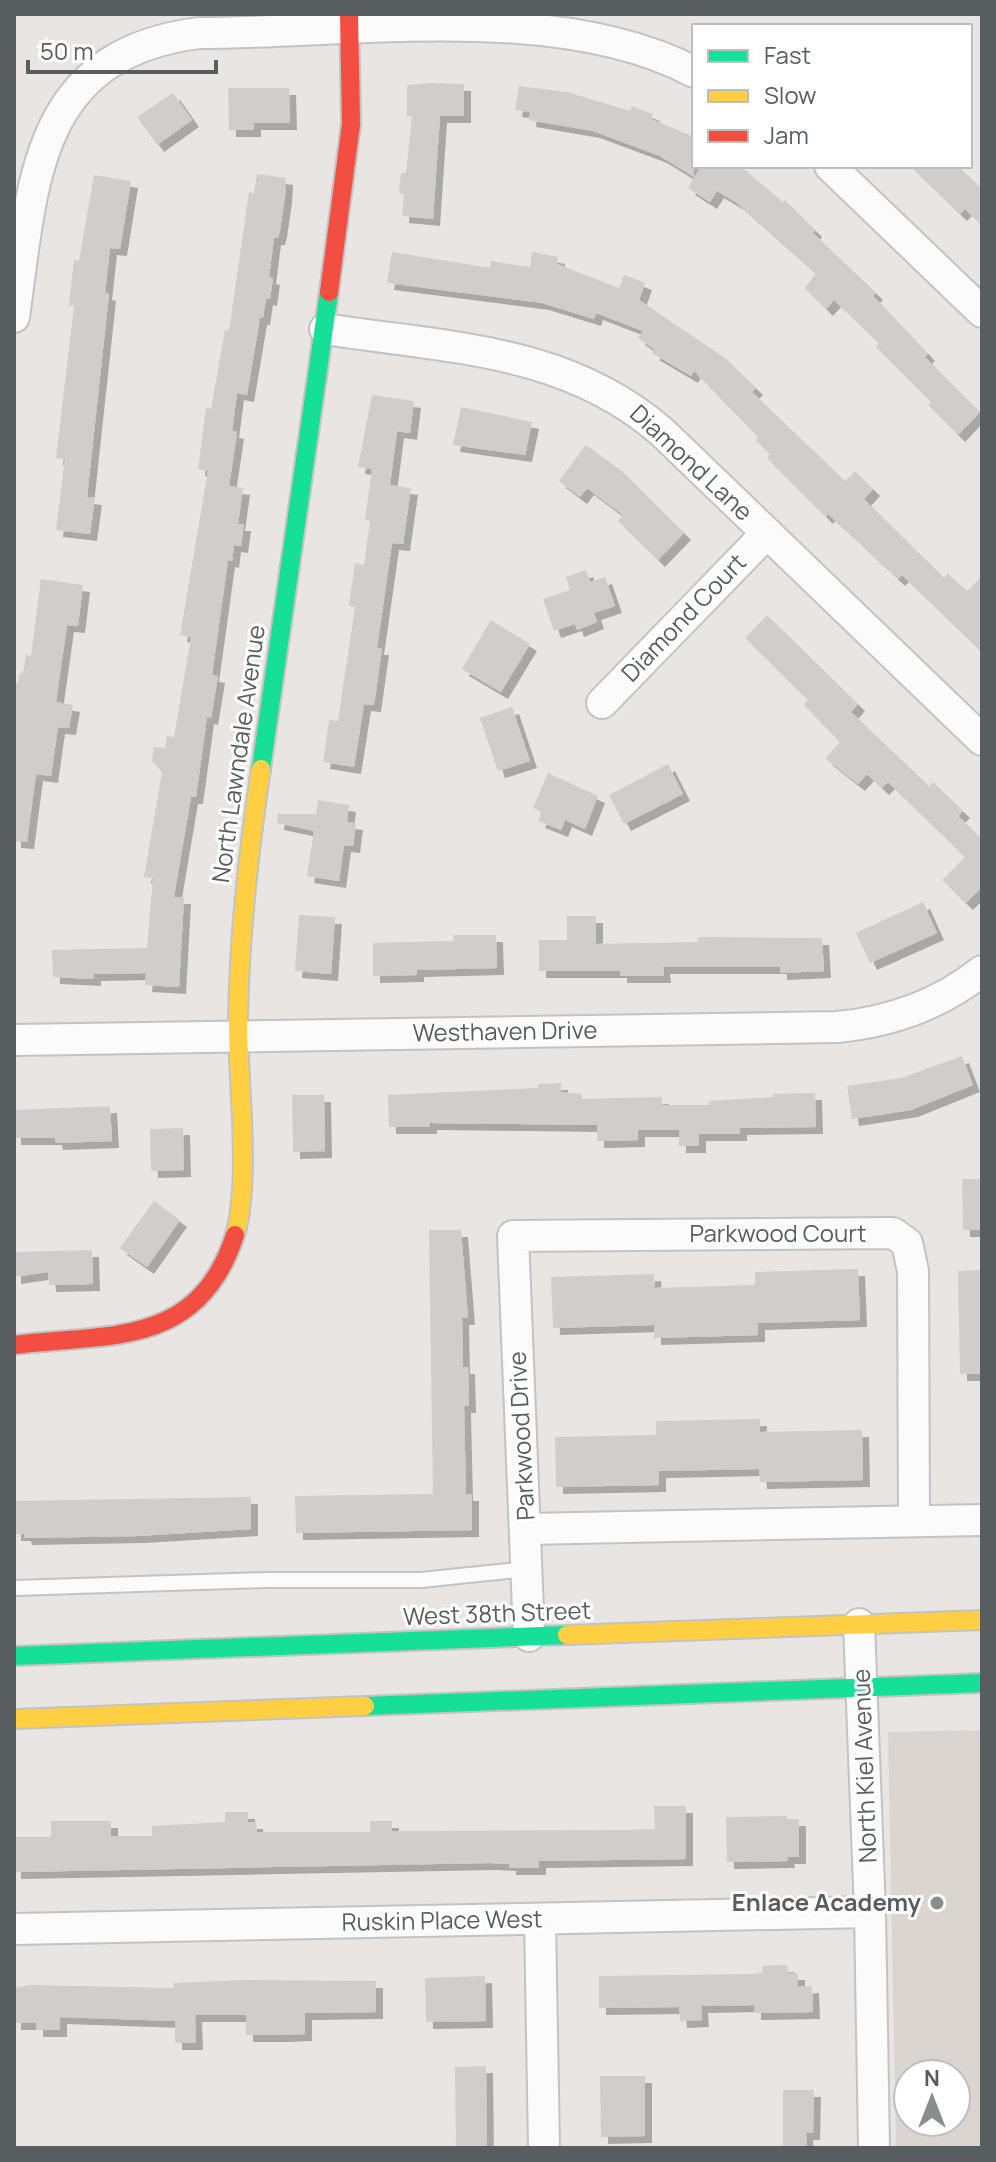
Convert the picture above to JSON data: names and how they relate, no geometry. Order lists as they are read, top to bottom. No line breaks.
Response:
{"streets":{"main road":["North Lawndale Avenue","West 38th Street"],"street":["Diamond Lane","Diamond Court","Westhaven Drive","Parkwood Court","Parkwood Drive","North Kiel Avenue","Ruskin Place West"]},"crossings":[["Diamond Lane","Diamond Court"],["Diamond Lane","North Lawndale Avenue"],["North Lawndale Avenue","Westhaven Drive"],["Parkwood Court","Parkwood Drive"],["Parkwood Drive","West 38th Street"],["West 38th Street","North Kiel Avenue"],["North Kiel Avenue","Ruskin Place West"]],"places":["Enlace Academy"],"legend":["Fast","Slow","Jam"],"scale_bar":"50 m","north":"top"}
